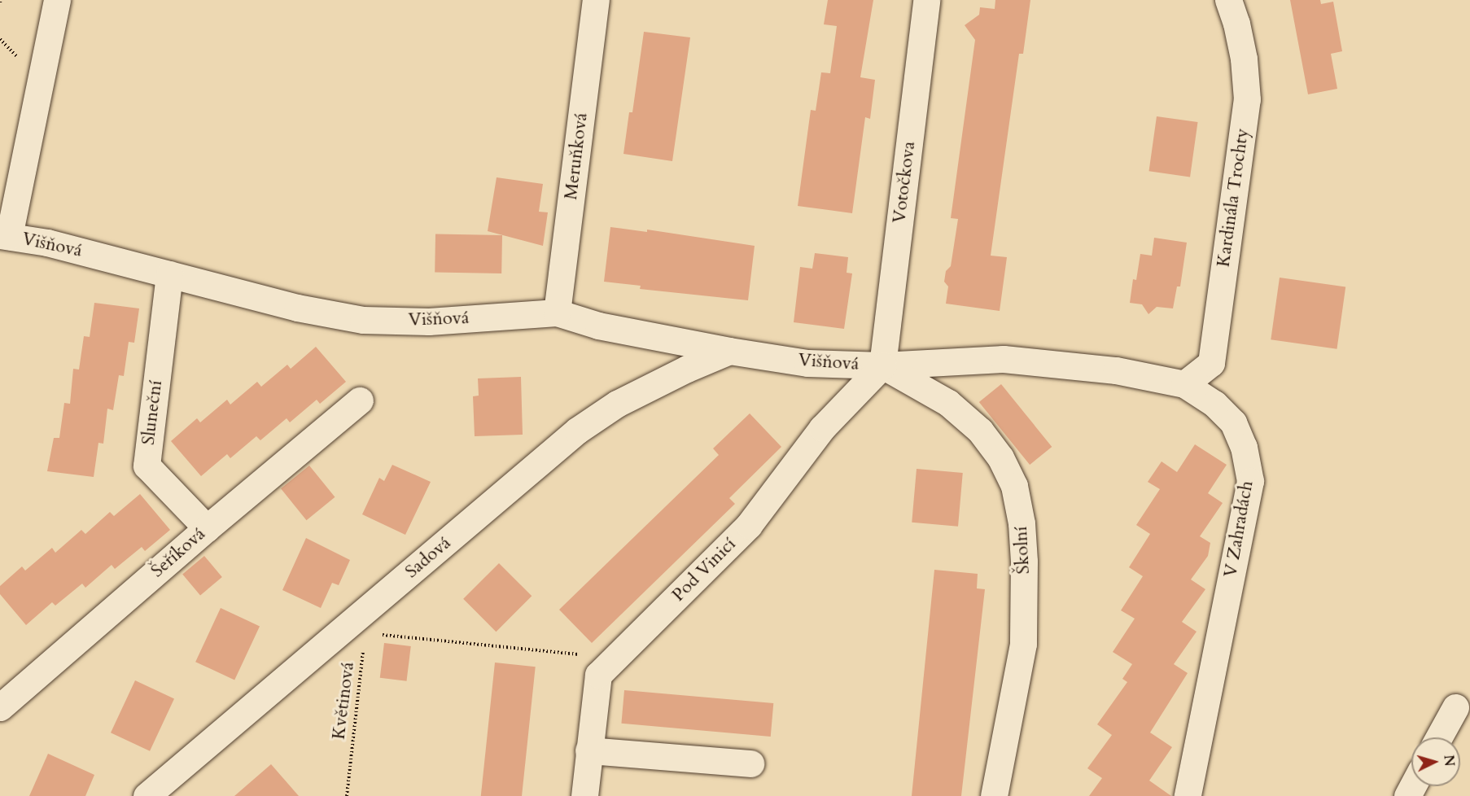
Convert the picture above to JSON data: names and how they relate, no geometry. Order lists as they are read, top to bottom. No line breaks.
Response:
{"streets":{"street":["Meruňková","Votočkova","Kardinála Trochty","Višňová","Sluneční","V Zahradách","Školní","Šeříková","Sadová","Pod Vinicí"],"path":["Květinová"]},"crossings":[["Meruňková","Višňová"],["Votočkova","Višňová"],["Votočkova","V Zahradách"],["Votočkova","Školní"],["Votočkova","Pod Vinicí"],["Kardinála Trochty","V Zahradách"],["Višňová","Sluneční"],["Višňová","V Zahradách"],["Višňová","Školní"],["Višňová","Sadová"],["Višňová","Pod Vinicí"],["Sluneční","Šeříková"],["V Zahradách","Školní"],["V Zahradách","Pod Vinicí"],["Školní","Pod Vinicí"],["Sadová","Květinová"]],"north":"right"}
